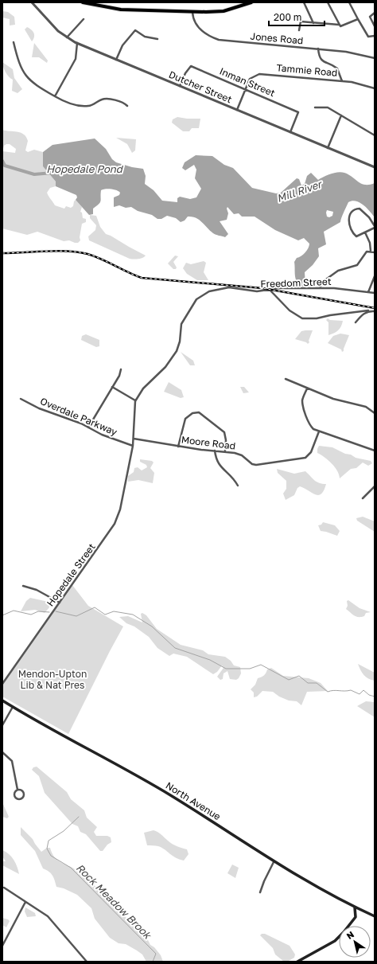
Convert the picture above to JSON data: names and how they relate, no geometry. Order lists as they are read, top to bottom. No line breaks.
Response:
{"streets":{"main road":["North Avenue"],"street":["Jones Road","Tammie Road","Inman Street","Dutcher Street","Freedom Street","Overdale Parkway","Moore Road","Hopedale Street"]},"crossings":[["Tammie Road","Inman Street"],["Tammie Road","Dutcher Street"],["Inman Street","Dutcher Street"],["Freedom Street","Overdale Parkway"],["Freedom Street","Moore Road"],["Freedom Street","Hopedale Street"]],"water":["Hopedale Pond","Mill River","Rock Meadow Brook"],"parks":["Mendon-Upton Lib & Nat Pres"],"scale_bar":"200 m","north":"top left"}
